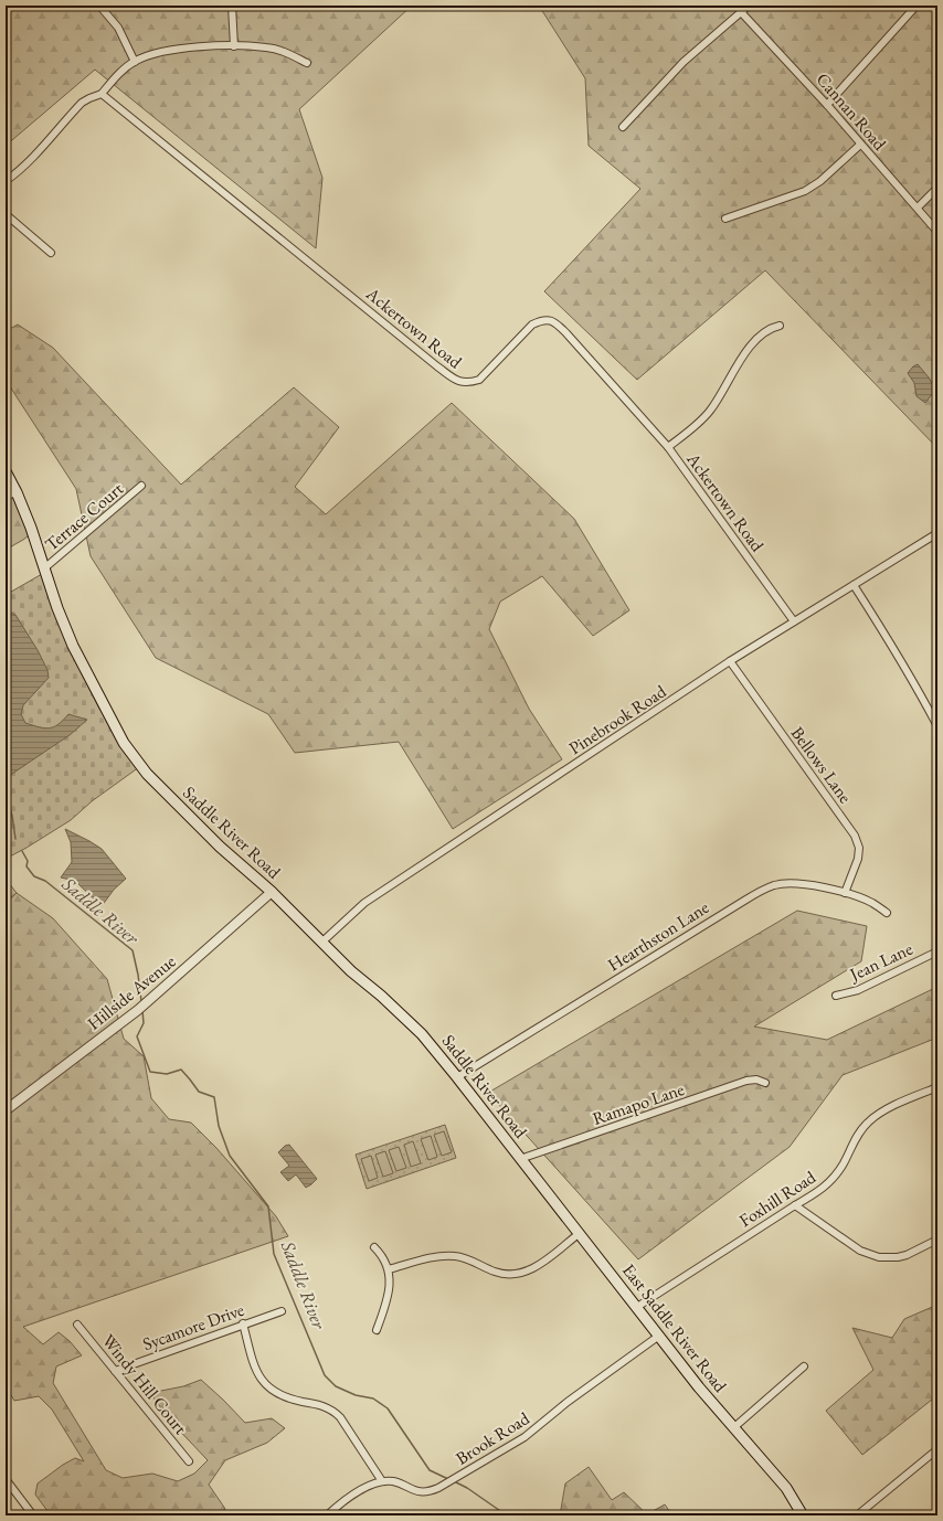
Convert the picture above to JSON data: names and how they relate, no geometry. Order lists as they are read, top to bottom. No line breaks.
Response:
{"streets":{"main road":["Saddle River Road","East Saddle River Road"],"street":["Cannan Road","Ackertown Road","Terrace Court","Pinebrook Road","Bellows Lane","Hearthston Lane","Jean Lane","Hillside Avenue","Ramapo Lane","Foxhill Road","Sycamore Drive","Windy Hill Court","Brook Road"]},"crossings":[["Ackertown Road","Pinebrook Road"],["Terrace Court","Saddle River Road"],["Pinebrook Road","Bellows Lane"],["Pinebrook Road","Saddle River Road"],["Bellows Lane","Hearthston Lane"],["Saddle River Road","Hearthston Lane"],["Saddle River Road","Hillside Avenue"],["Saddle River Road","Ramapo Lane"],["Saddle River Road","East Saddle River Road"],["Ramapo Lane","East Saddle River Road"],["Foxhill Road","East Saddle River Road"],["Sycamore Drive","Windy Hill Court"],["East Saddle River Road","Brook Road"]],"water":["Saddle River"]}
